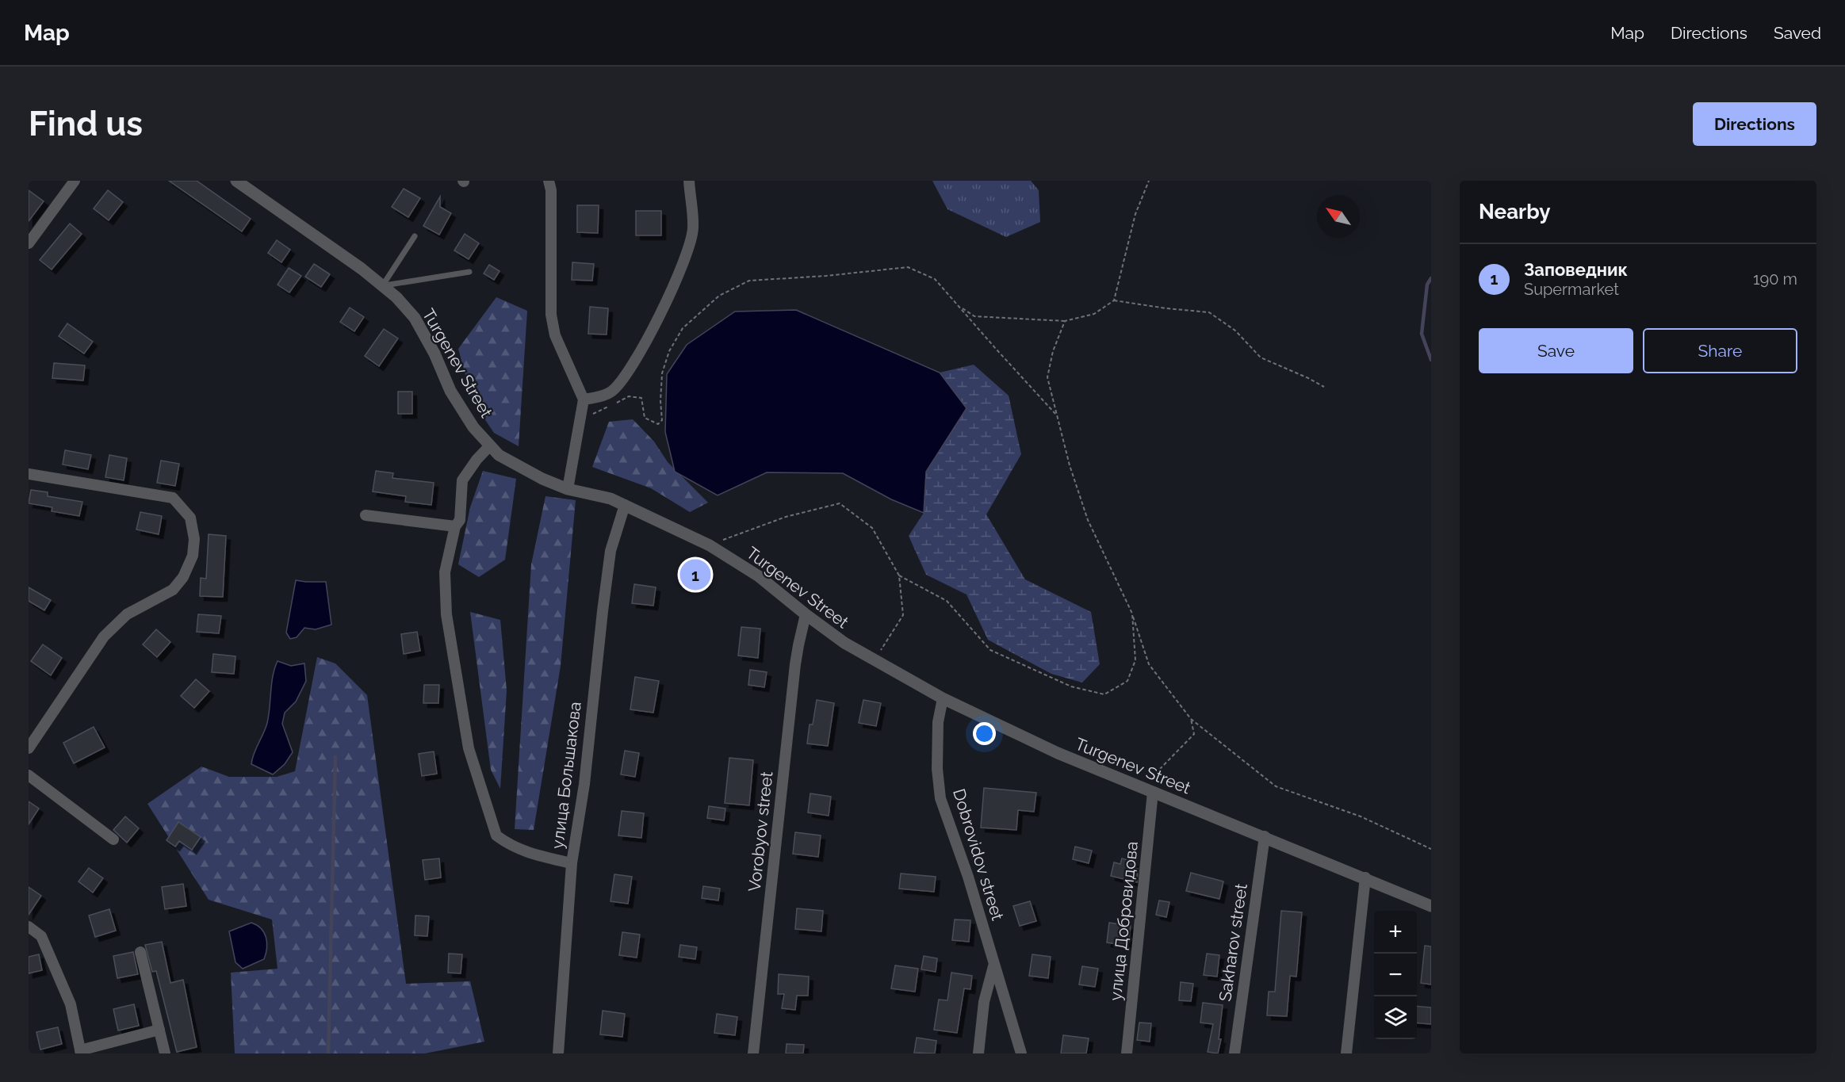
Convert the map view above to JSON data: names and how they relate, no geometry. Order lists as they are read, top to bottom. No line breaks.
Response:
{"streets":{"street":["Turgenev Street","улица Большакова","Vorobyov street","Dobrovidov street","улица Добровидова","Sakharov street"]},"crossings":[["Turgenev Street","улица Большакова"],["Turgenev Street","Vorobyov street"],["Turgenev Street","Dobrovidov street"],["Turgenev Street","улица Добровидова"],["Turgenev Street","Sakharov street"]],"north":"top left","page":{"header":"Map","nav":["Map","Directions","Saved"],"buttons":["Directions",["Save","Share"]],"title":"Find us","heading":"Nearby","list":[{"mark":"1","name":"Заповедник","note":"Supermarket","value":"190 m"}],"pins":"1","map_buttons":["+","−"]}}
